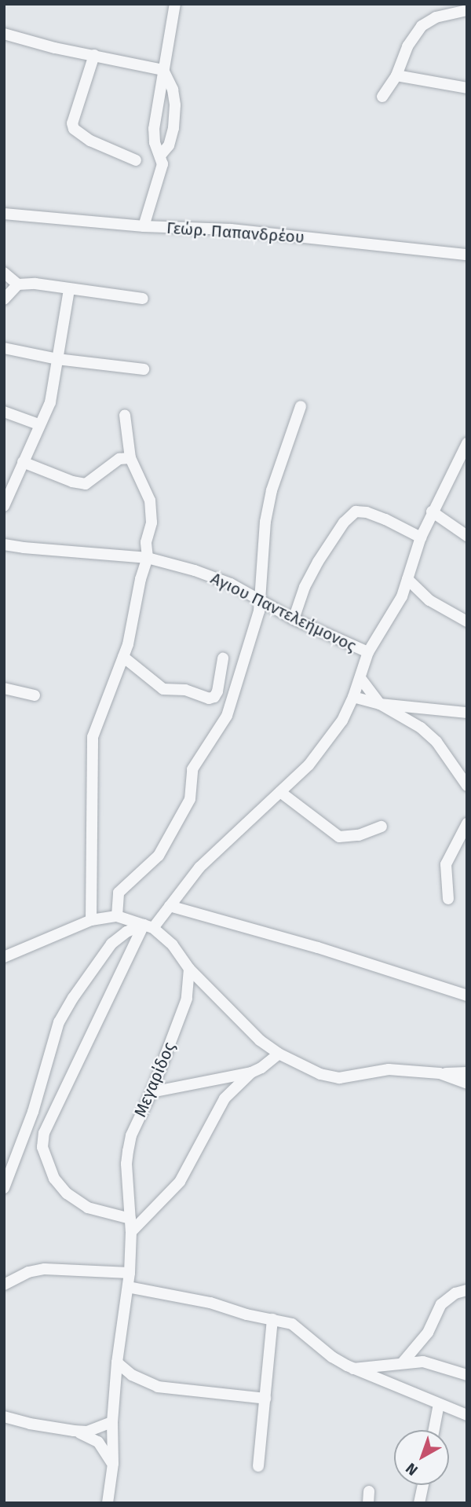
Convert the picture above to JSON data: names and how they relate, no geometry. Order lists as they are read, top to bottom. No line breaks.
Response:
{"streets":{"street":["Γεώρ. Παπανδρέου","Αγιου Παντελεήμονος","Μεγαρίδος"]},"north":"bottom left"}
